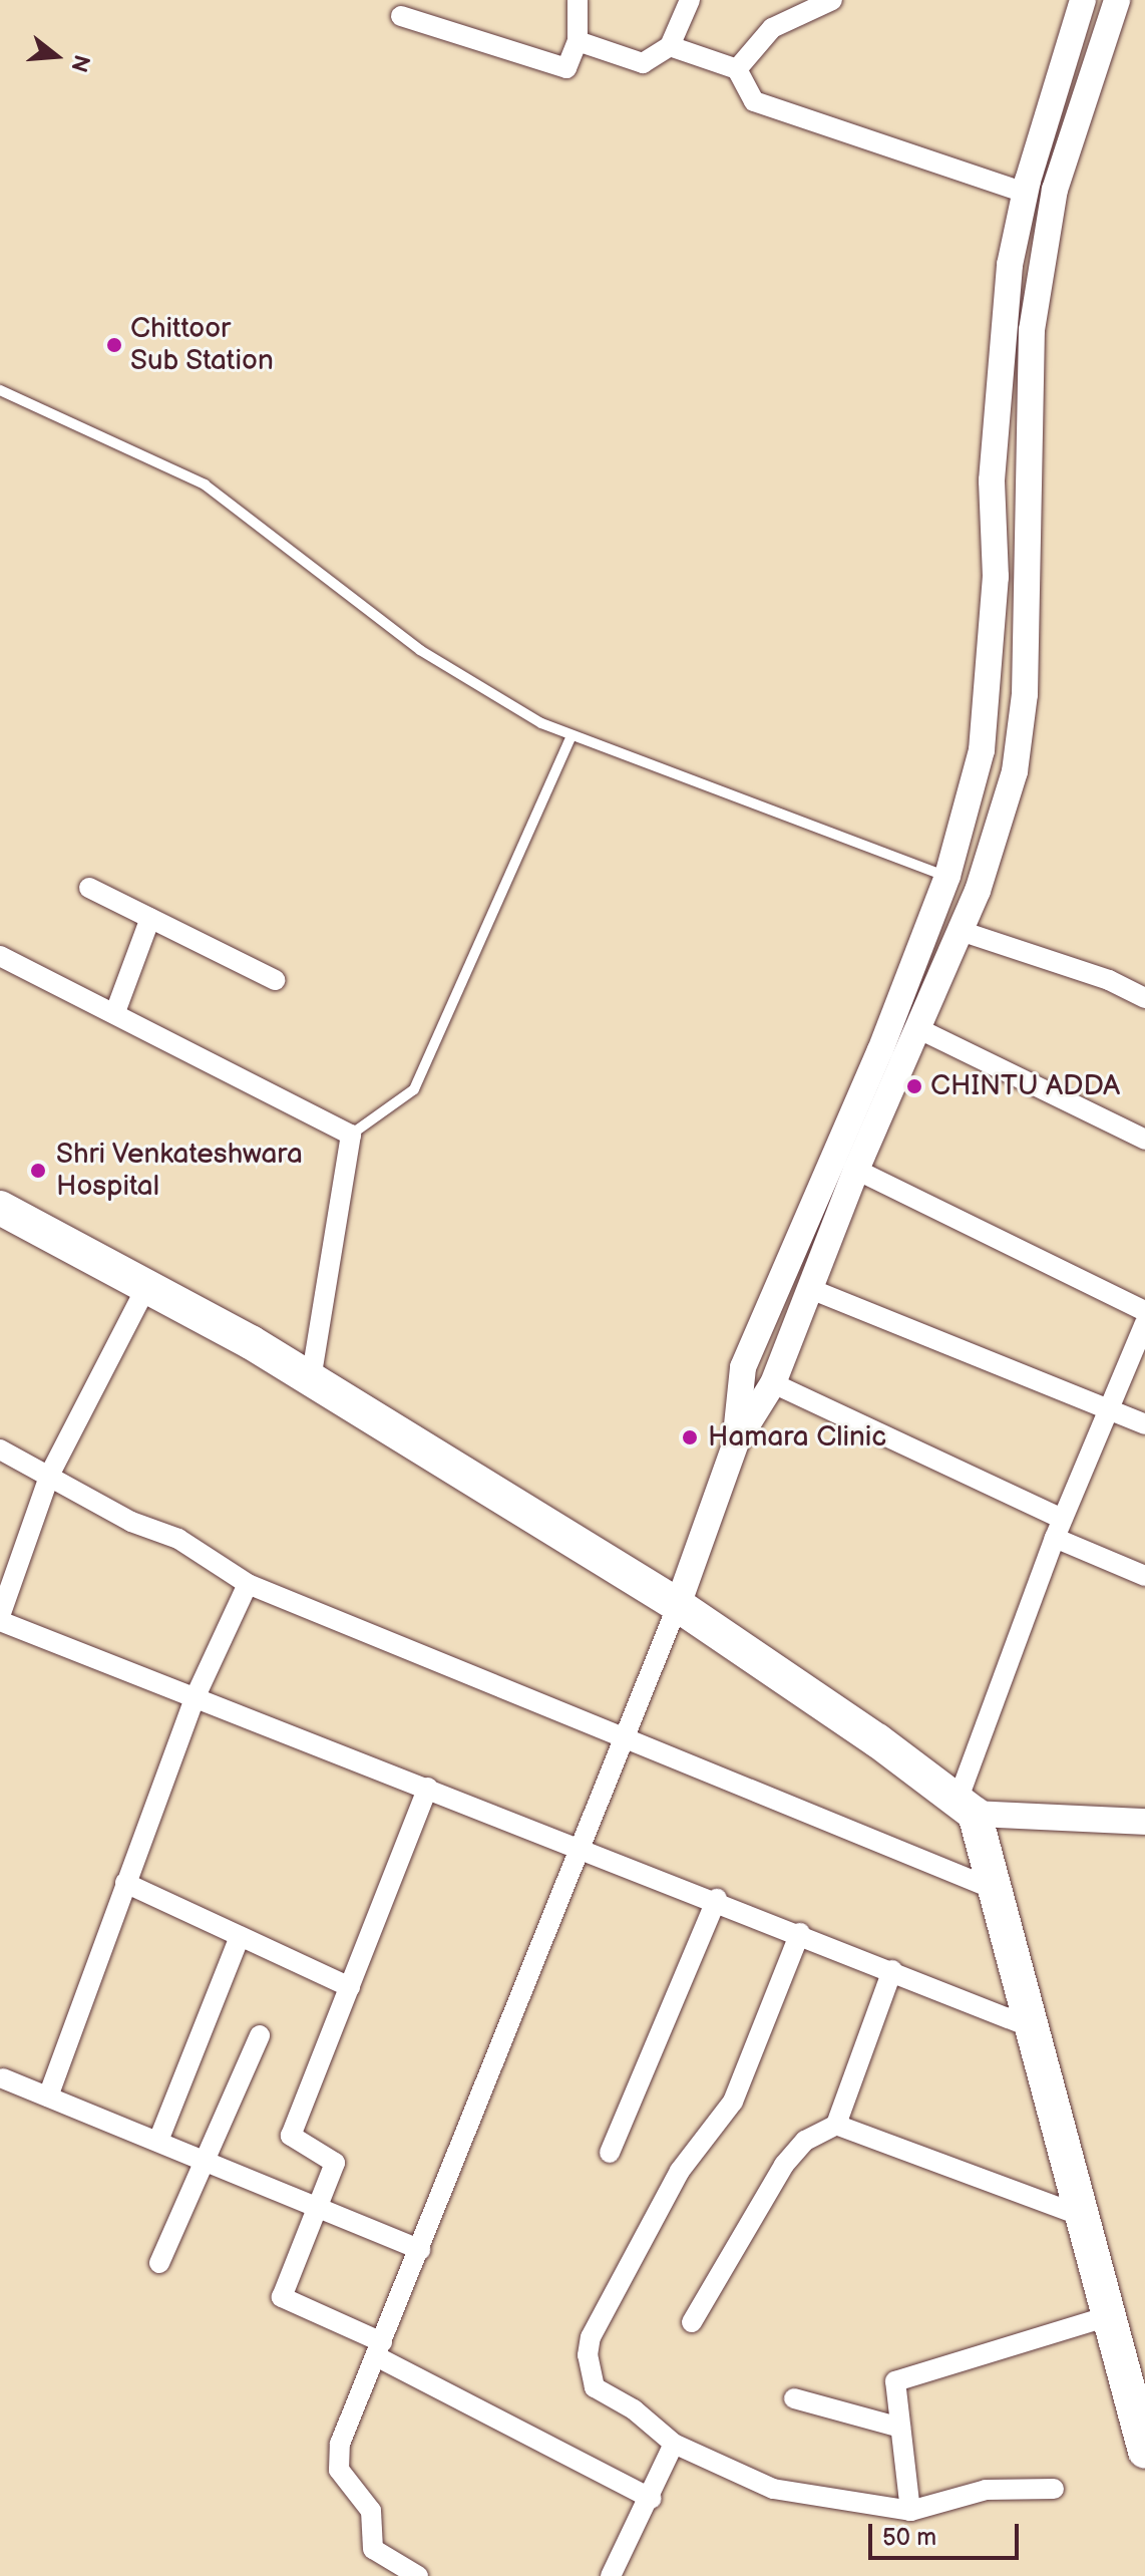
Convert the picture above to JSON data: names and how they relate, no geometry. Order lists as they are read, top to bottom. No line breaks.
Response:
{"places":["Chittoor Sub Station","CHINTU ADDA","Shri Venkateshwara Hospital","Hamara Clinic"],"scale_bar":"50 m","north":"right"}
